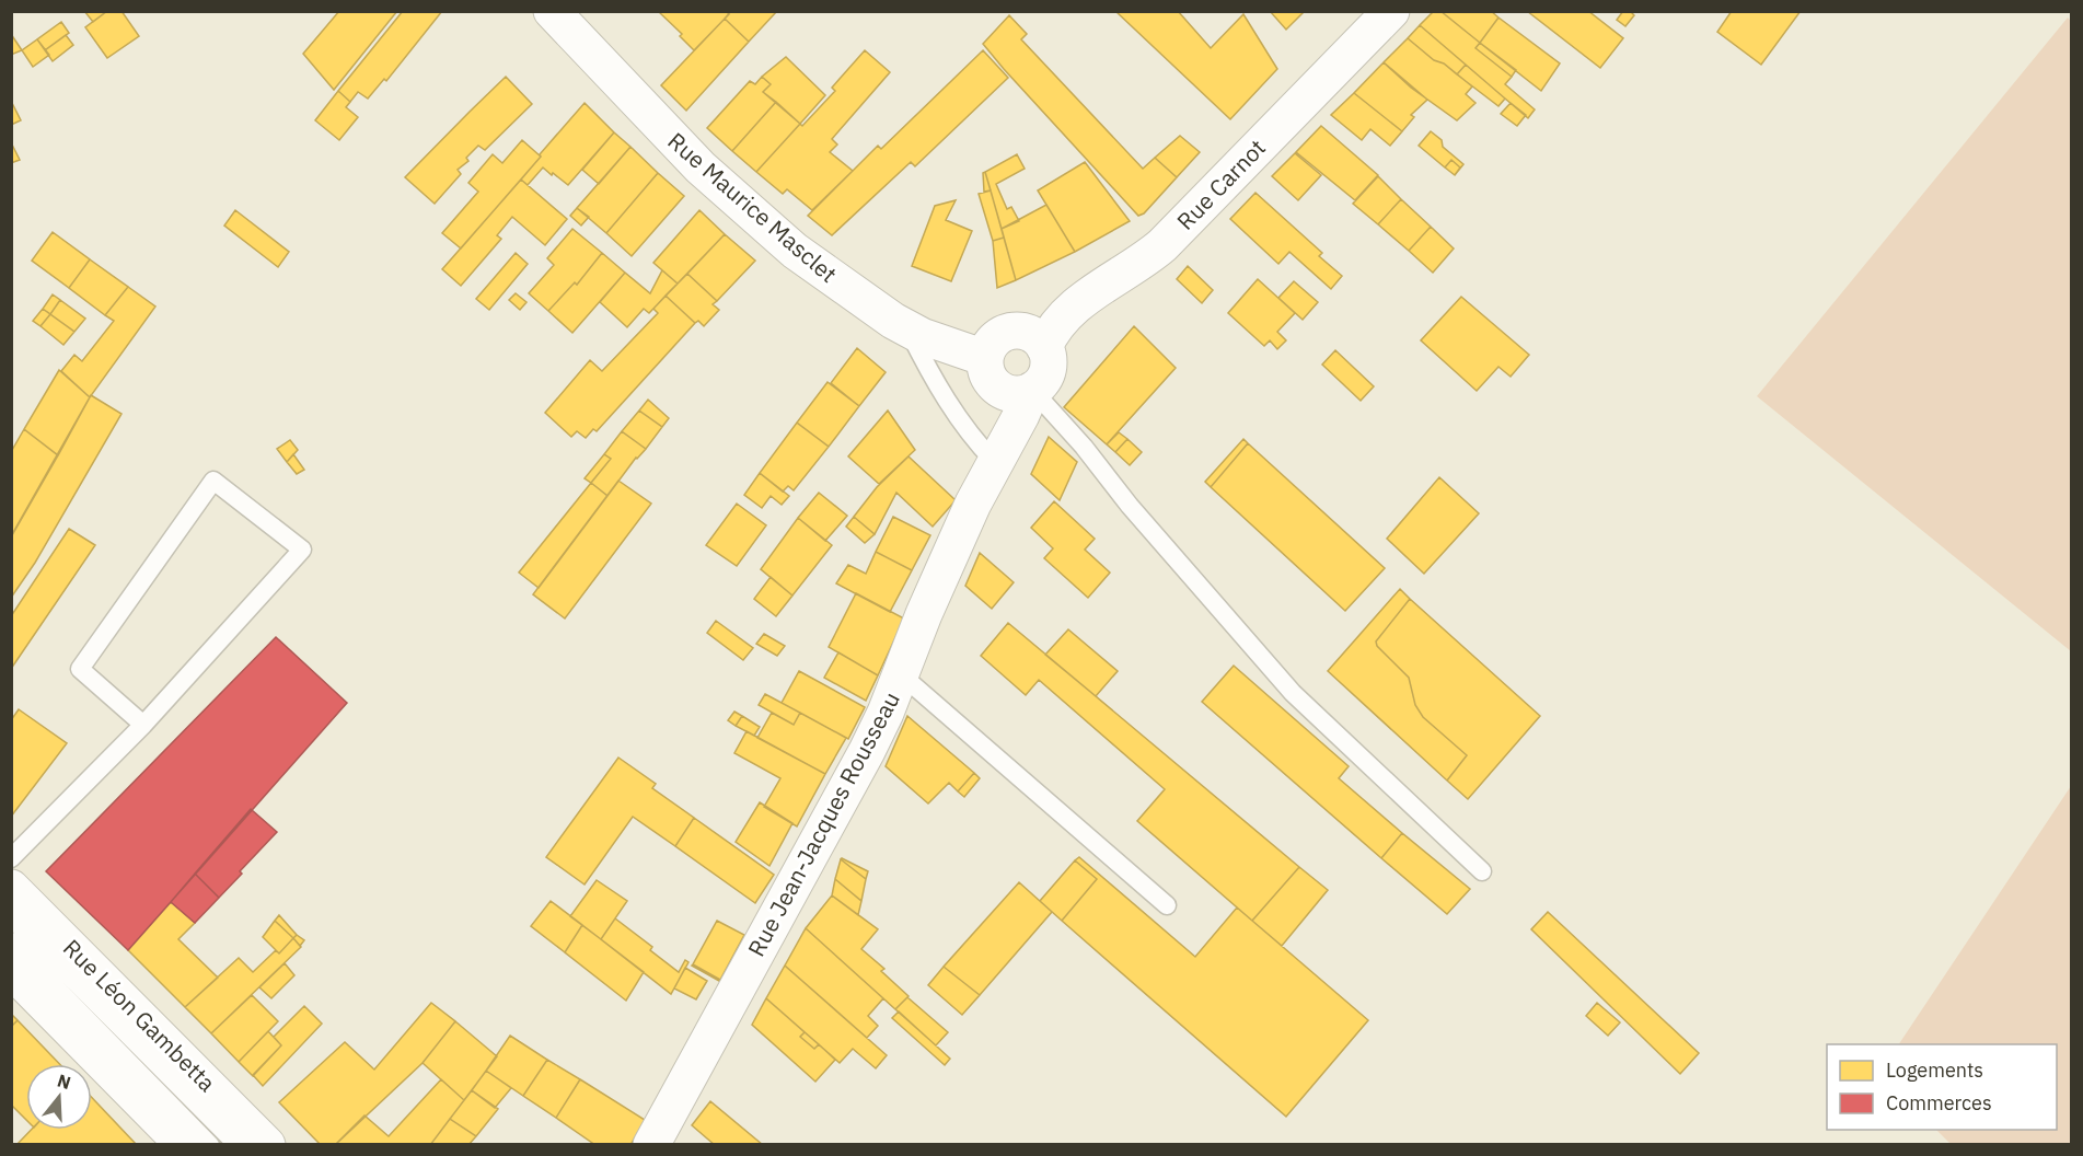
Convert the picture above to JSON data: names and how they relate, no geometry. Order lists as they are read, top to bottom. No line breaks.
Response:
{"streets":{"street":["Rue Carnot","Rue Maurice Masclet","Rue Jean-Jacques Rousseau","Rue Léon Gambetta"]},"crossings":[["Rue Carnot","Rue Maurice Masclet"],["Rue Carnot","Rue Jean-Jacques Rousseau"],["Rue Maurice Masclet","Rue Jean-Jacques Rousseau"]],"legend":["Logements","Commerces"],"north":"top"}
